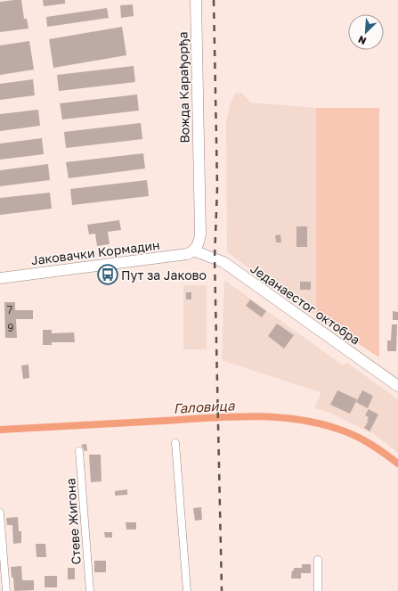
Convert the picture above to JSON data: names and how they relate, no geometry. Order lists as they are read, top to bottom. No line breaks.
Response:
{"streets":{"main road":["Вожда Карађорђа","Јаковачки Кормадин","Једанаестог октобра"],"street":["Стеве Жигона"]},"crossings":[["Вожда Карађорђа","Јаковачки Кормадин"],["Вожда Карађорђа","Једанаестог октобра"],["Јаковачки Кормадин","Једанаестог октобра"]],"water":["Галовица"],"places":{"bus stop":["Пут за Јаково"]},"house_numbers":["7","9"],"north":"bottom left"}
